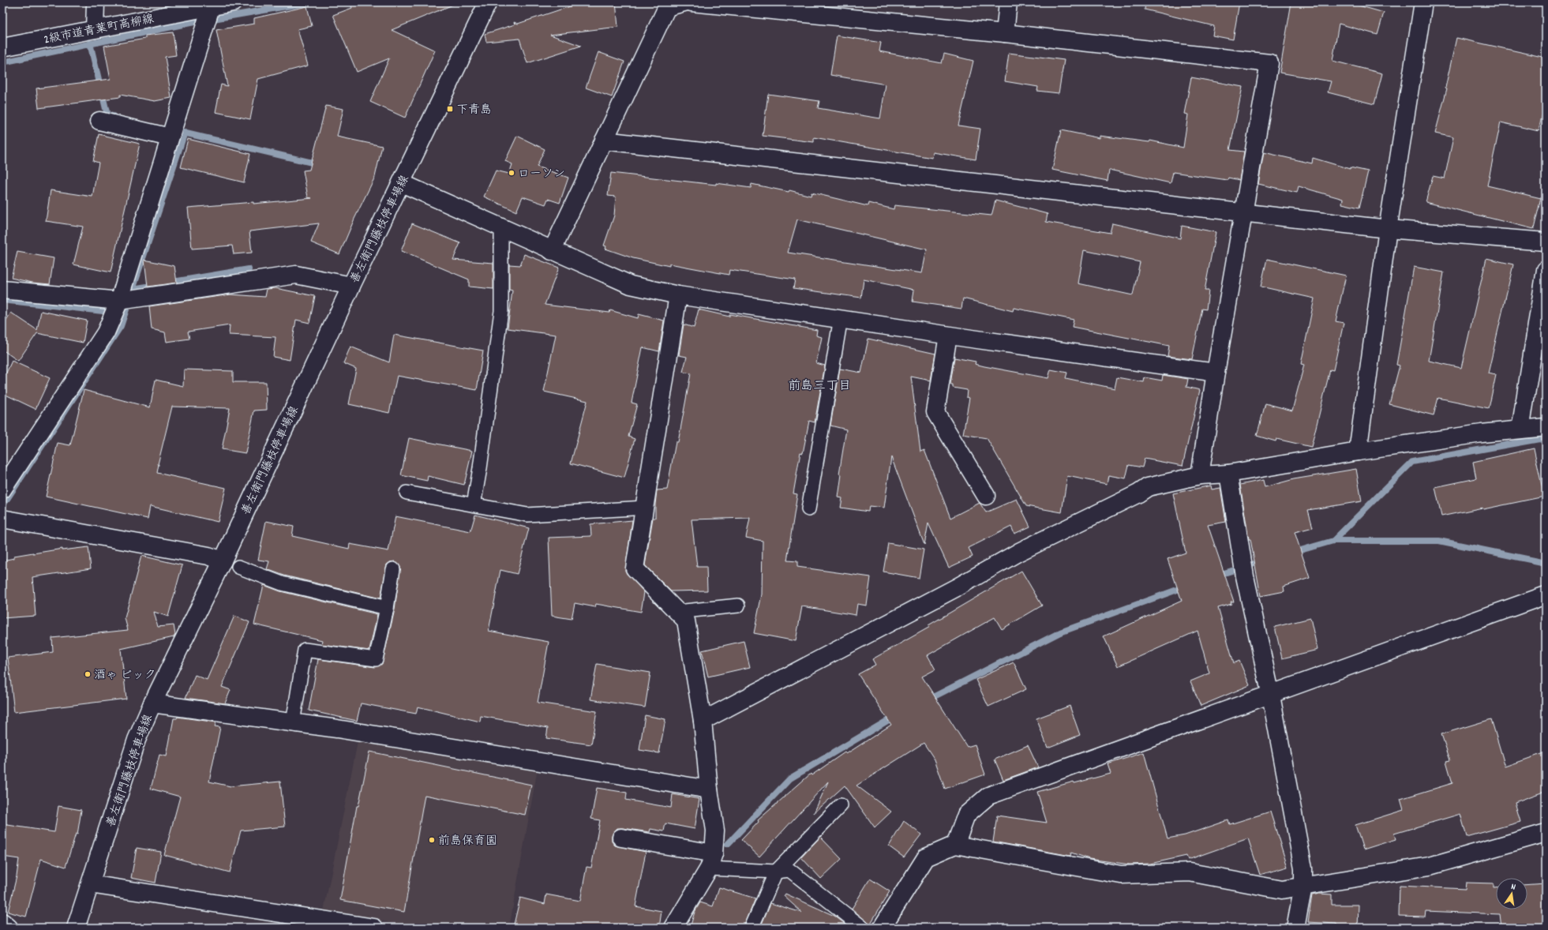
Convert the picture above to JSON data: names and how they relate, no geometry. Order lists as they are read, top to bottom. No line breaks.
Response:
{"streets":{"street":["2級市道青葉町高柳線","善左衛門藤枝停車場線"]},"districts":["前島三丁目"],"places":{"transit":["下青島"],"other":["ローソン","酒ゃ ビック","前島保育園"]},"north":"top"}
